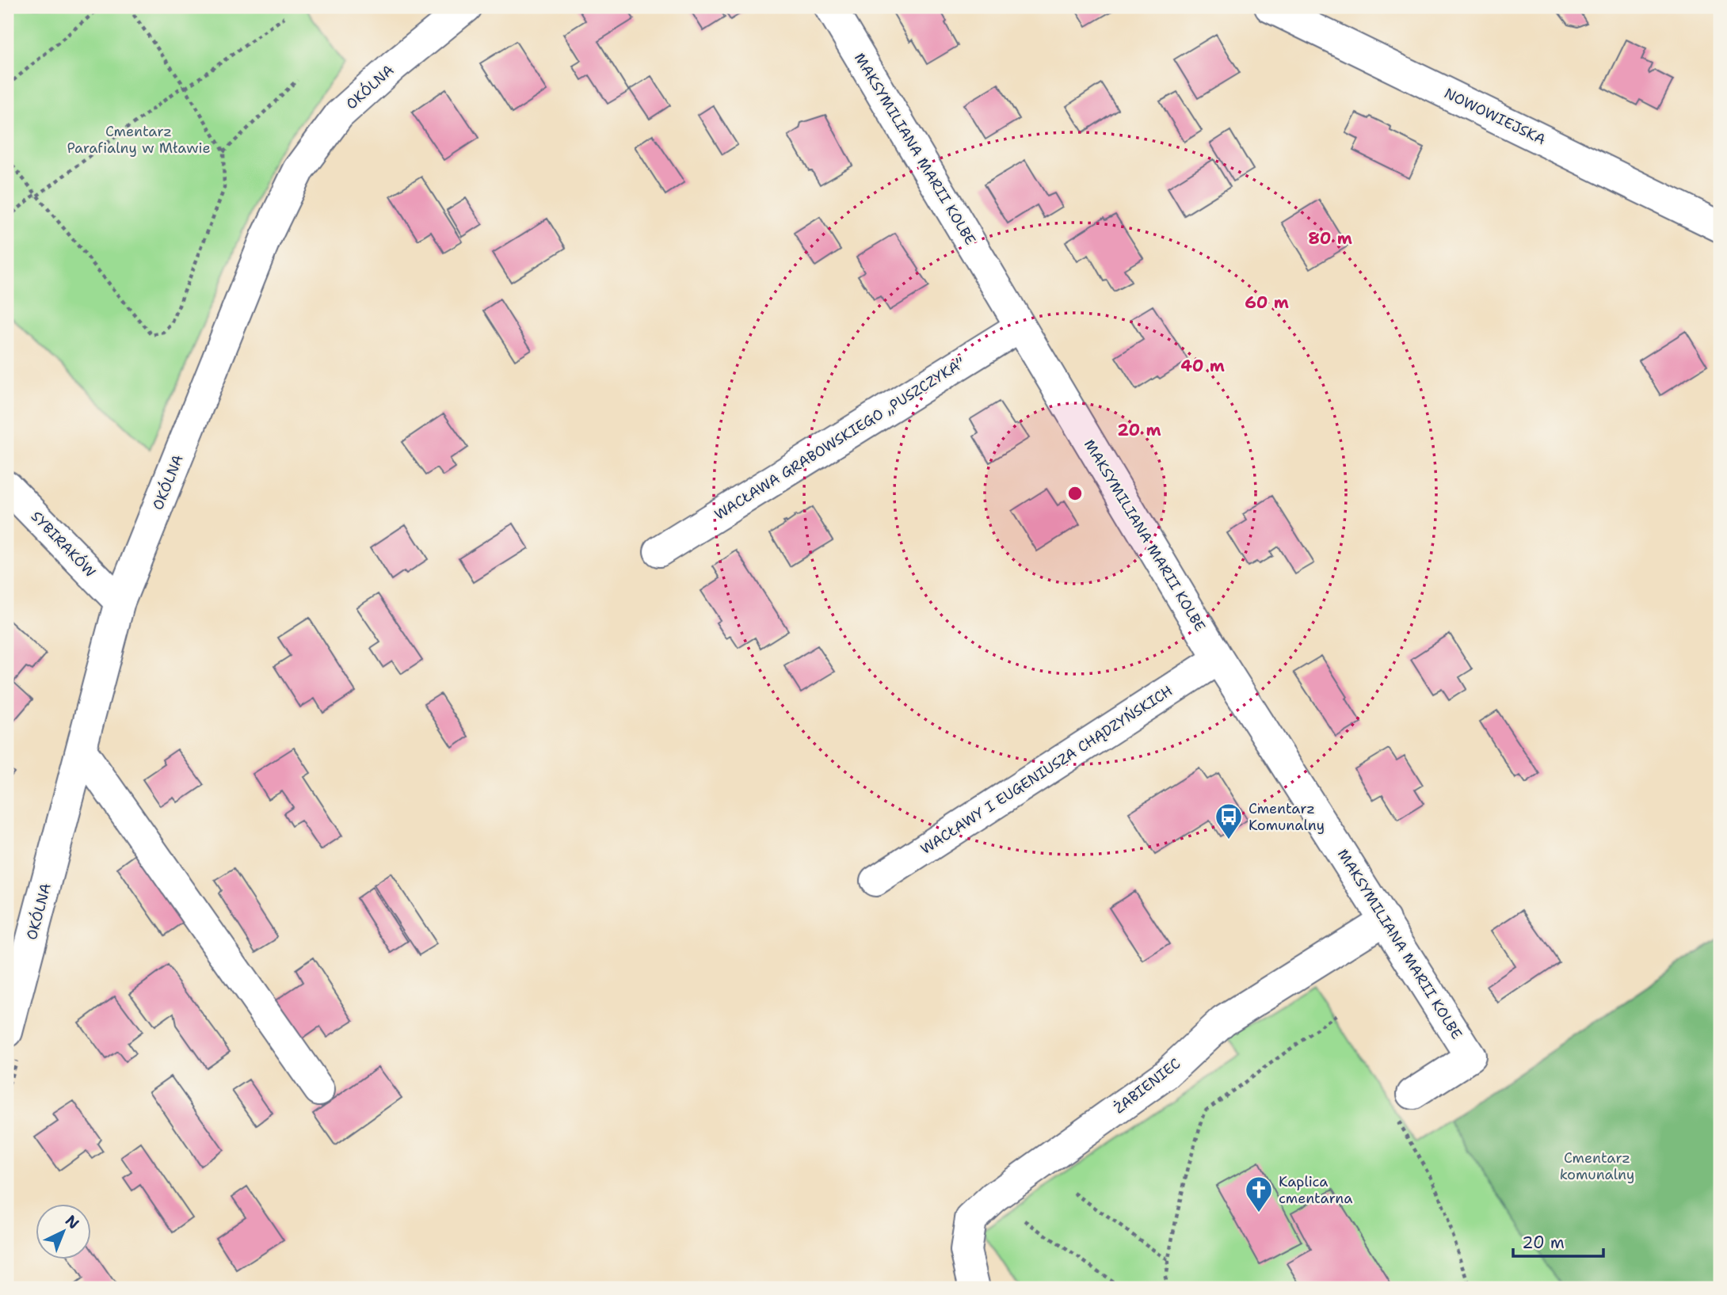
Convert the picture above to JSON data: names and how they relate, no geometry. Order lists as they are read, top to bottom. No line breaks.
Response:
{"streets":{"street":["OKÓLNA","NOWOWIEJSKA","MAKSYMILIANA MARII KOLBE","WACŁAWA GRABOWSKIEGO „PUSZCZYKA”","SYBIRAKÓW","WACŁAWY I EUGENIUSZA CHĄDZYŃSKICH","ŻABIENIEC"]},"crossings":[["OKÓLNA","SYBIRAKÓW"],["MAKSYMILIANA MARII KOLBE","WACŁAWA GRABOWSKIEGO „PUSZCZYKA”"],["MAKSYMILIANA MARII KOLBE","WACŁAWY I EUGENIUSZA CHĄDZYŃSKICH"],["MAKSYMILIANA MARII KOLBE","ŻABIENIEC"]],"parks":["Cmentarz Parafialny w Mławie","Cmentarz komunalny"],"places":{"bus stop":["Cmentarz Komunalny"],"church":["Kaplica cmentarna"]},"scale_bar":"20 m","north":"top right","rings":["80 m","60 m","40 m","20 m"]}
